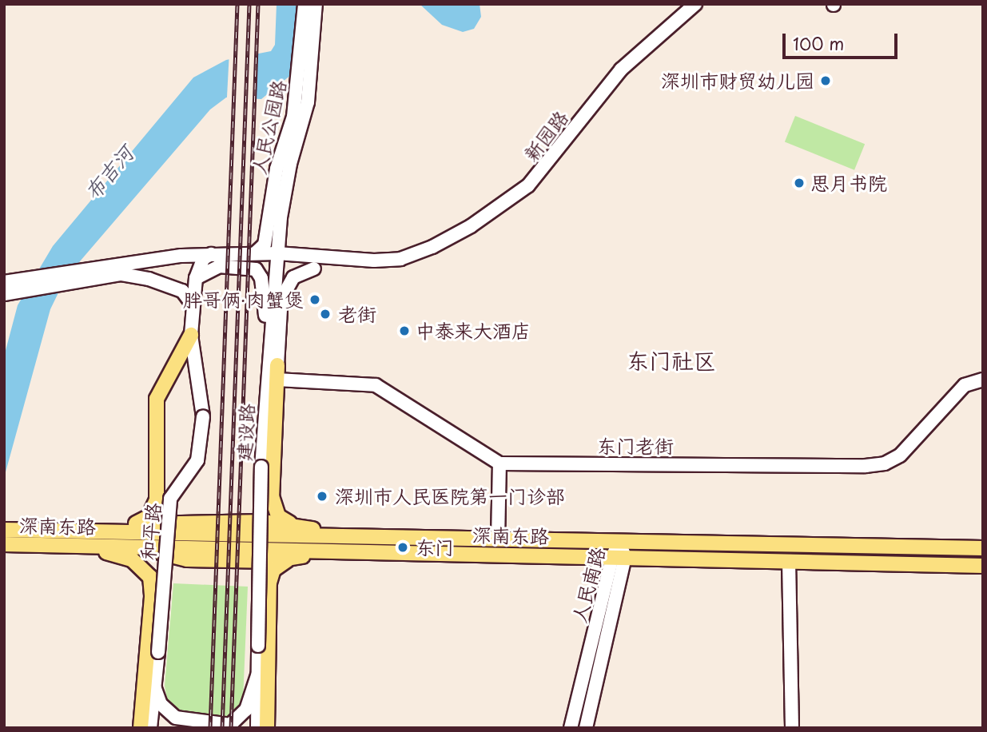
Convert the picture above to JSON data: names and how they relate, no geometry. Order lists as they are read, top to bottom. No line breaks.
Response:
{"streets":{"main road":["人民公园路","新园路","建设路","东门老街","深南东路","和平路","人民南路"]},"crossings":[["人民公园路","新园路"],["人民公园路","建设路"],["新园路","建设路"],["深南东路","人民南路"]],"districts":["东门社区"],"water":["布吉河"],"places":["深圳市财贸幼儿园","思月书院","胖哥俩·肉蟹煲","老街","中泰来大酒店","深圳市人民医院第一门诊部","东门"],"scale_bar":"100 m"}
